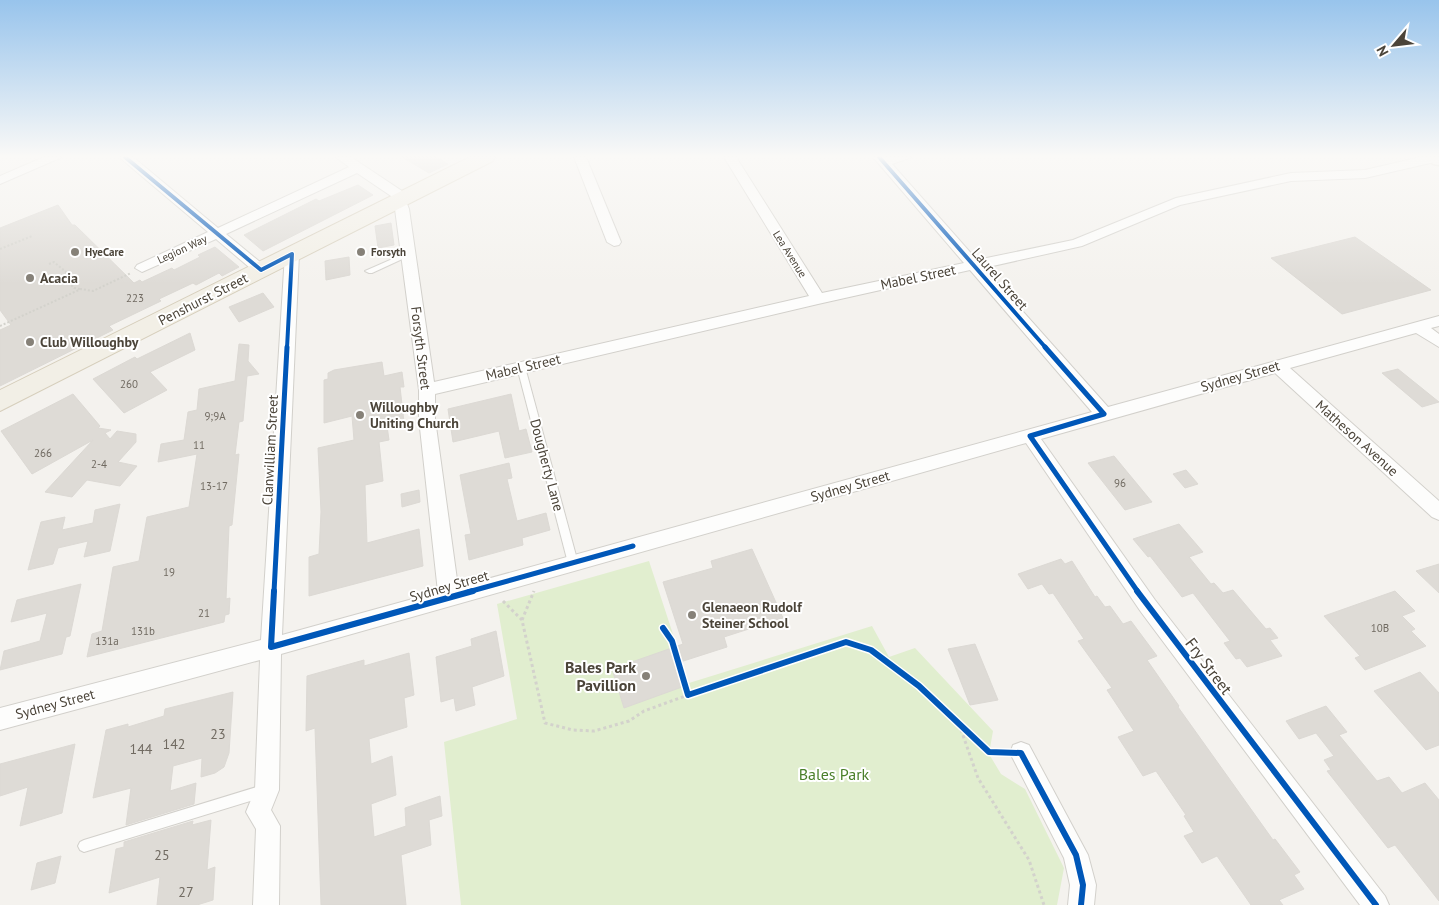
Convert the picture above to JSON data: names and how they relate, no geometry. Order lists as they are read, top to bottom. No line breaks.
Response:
{"streets":{"main road":["Penshurst Street"],"street":["Legion Way","Lea Avenue","Mabel Street","Laurel Street","Forsyth Street","Sydney Street","Matheson Avenue","Clanwilliam Street","Fry Street"],"lane":["Dougherty Lane"]},"crossings":[["Lea Avenue","Mabel Street"],["Mabel Street","Laurel Street"],["Mabel Street","Forsyth Street"],["Mabel Street","Dougherty Lane"],["Laurel Street","Sydney Street"],["Penshurst Street","Forsyth Street"],["Penshurst Street","Clanwilliam Street"],["Forsyth Street","Sydney Street"],["Sydney Street","Matheson Avenue"],["Sydney Street","Clanwilliam Street"],["Sydney Street","Dougherty Lane"],["Sydney Street","Fry Street"]],"parks":["Bales Park"],"places":["HyeCare","Forsyth","Acacia","Club Willoughby","Willoughby Uniting Church","Glenaeon Rudolf Steiner School","Bales Park Pavillion"],"house_numbers":["223","260","9;9A","11","266","2-4","96","13-17","19","21","10B","131b","131a","23","142","144","25","27"],"north":"bottom left"}
